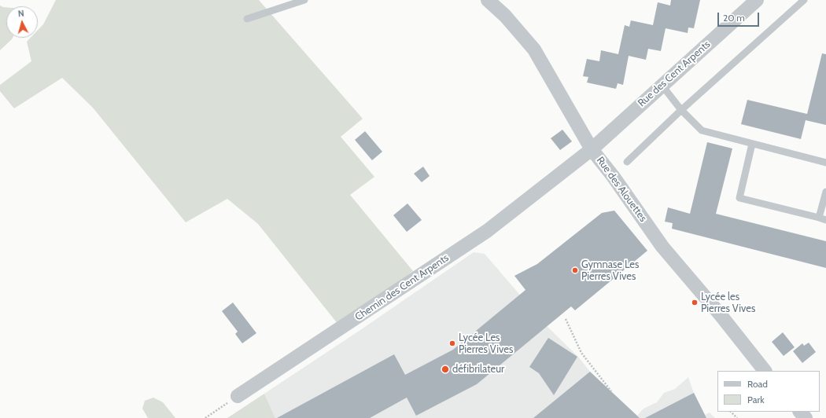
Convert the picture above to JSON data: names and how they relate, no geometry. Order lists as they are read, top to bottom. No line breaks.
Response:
{"streets":{"street":["Rue des Cent Arpents","Rue des Alouettes","Chemin des Cent Arpents"]},"crossings":[["Rue des Cent Arpents","Rue des Alouettes"],["Rue des Cent Arpents","Chemin des Cent Arpents"],["Rue des Alouettes","Chemin des Cent Arpents"]],"places":["Gymnase Les Pierres Vives","Lycée les Pierres Vives","Lycée Les Pierres Vives","défibrilateur"],"legend":["Road","Park"],"scale_bar":"20 m","north":"top"}
